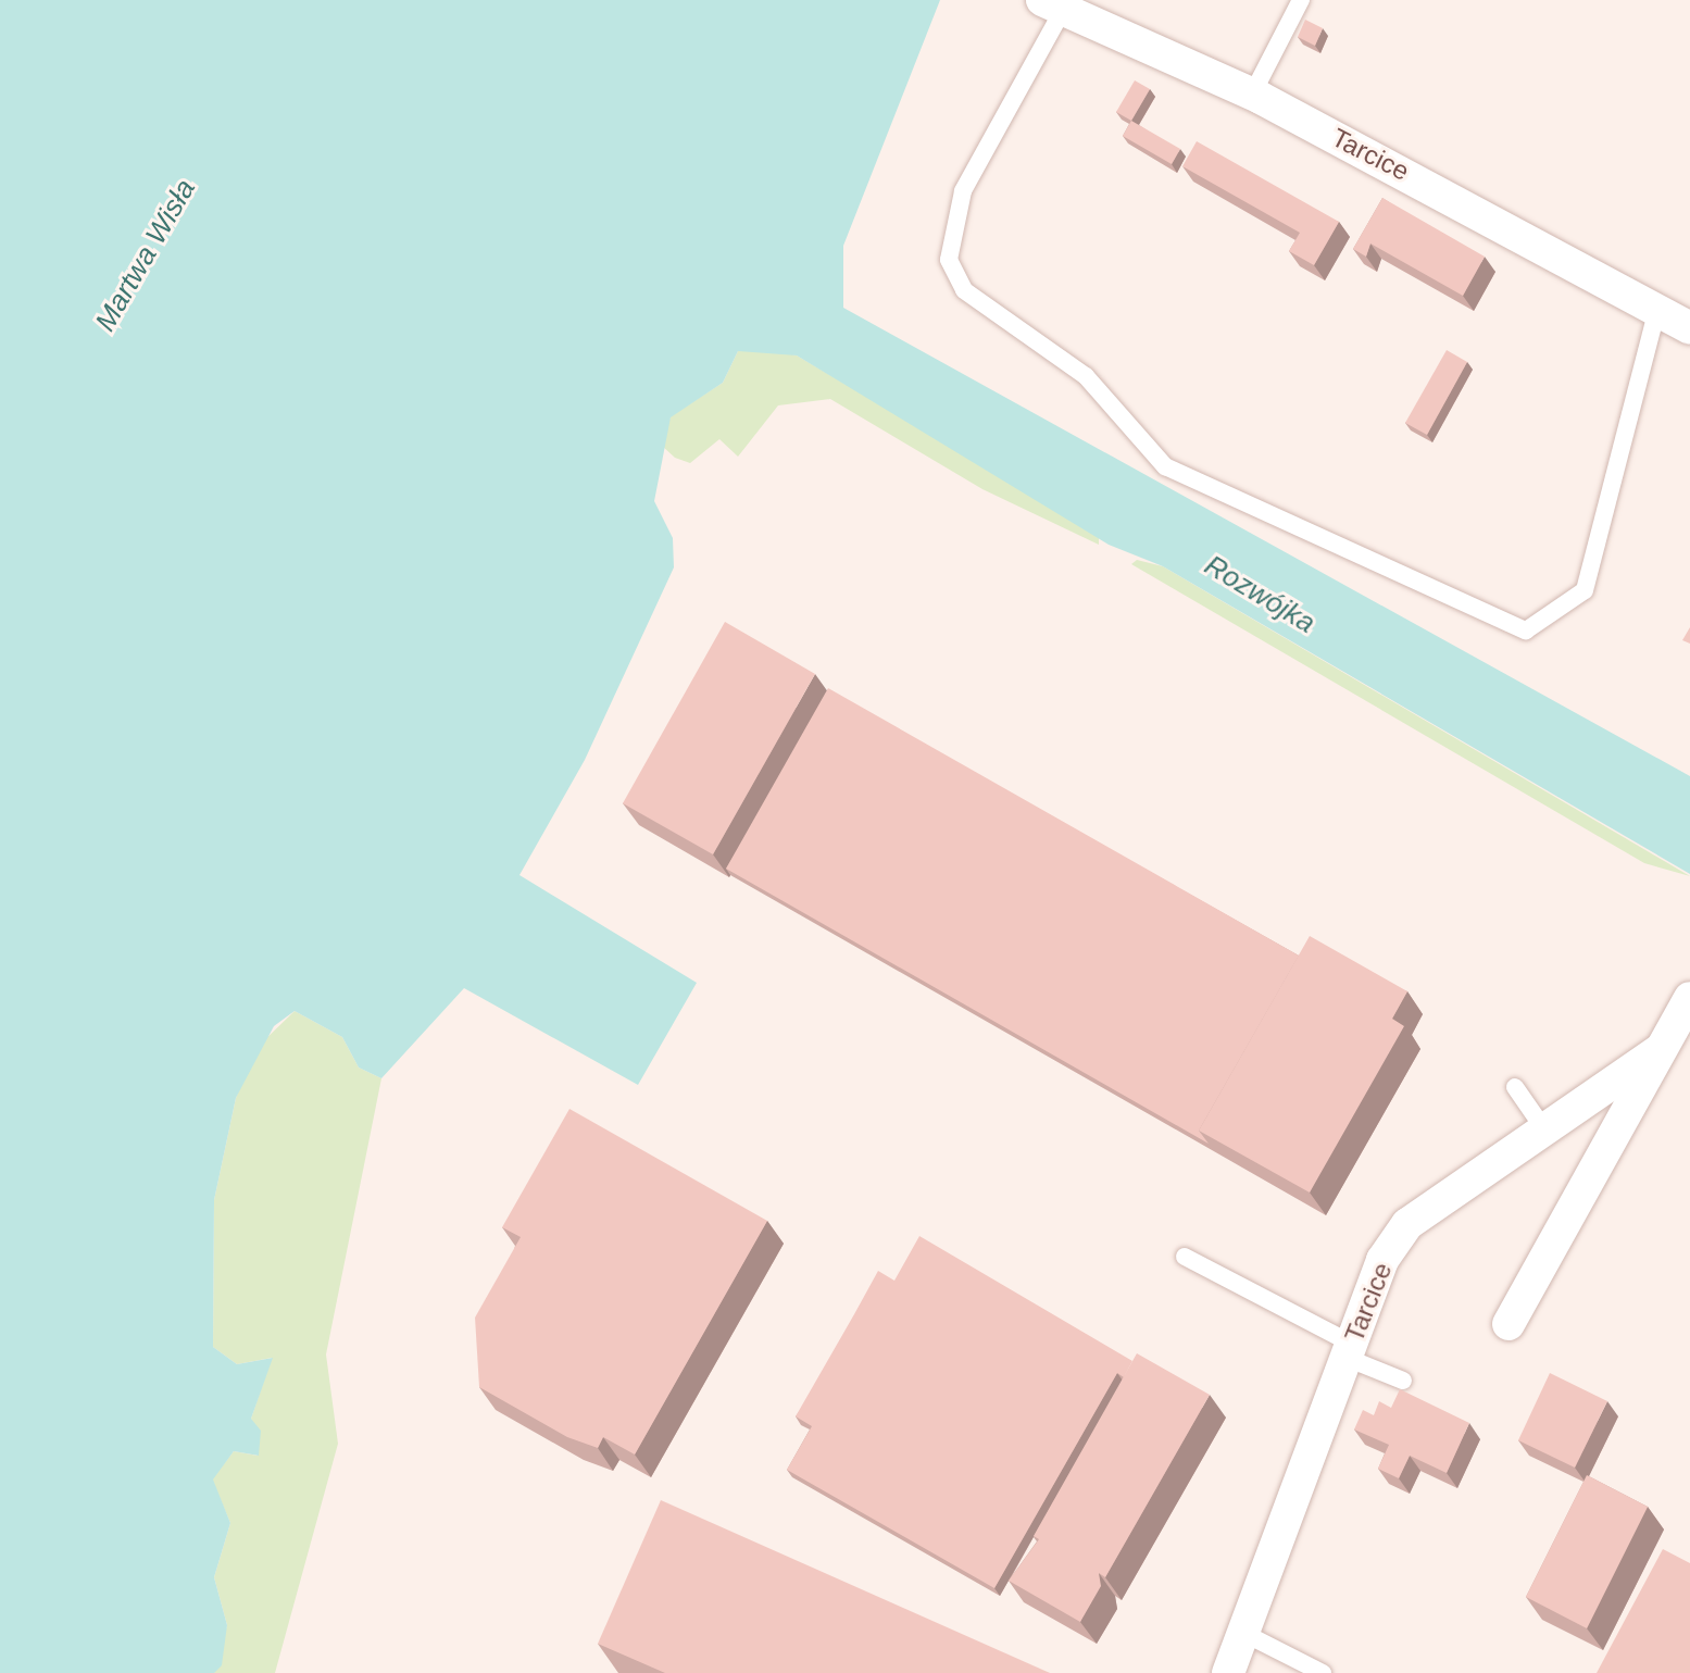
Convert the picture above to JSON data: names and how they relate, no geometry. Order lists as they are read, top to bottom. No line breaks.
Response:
{"streets":{"street":["Tarcice"]},"water":["Martwa Wisła","Rozwójka"]}
